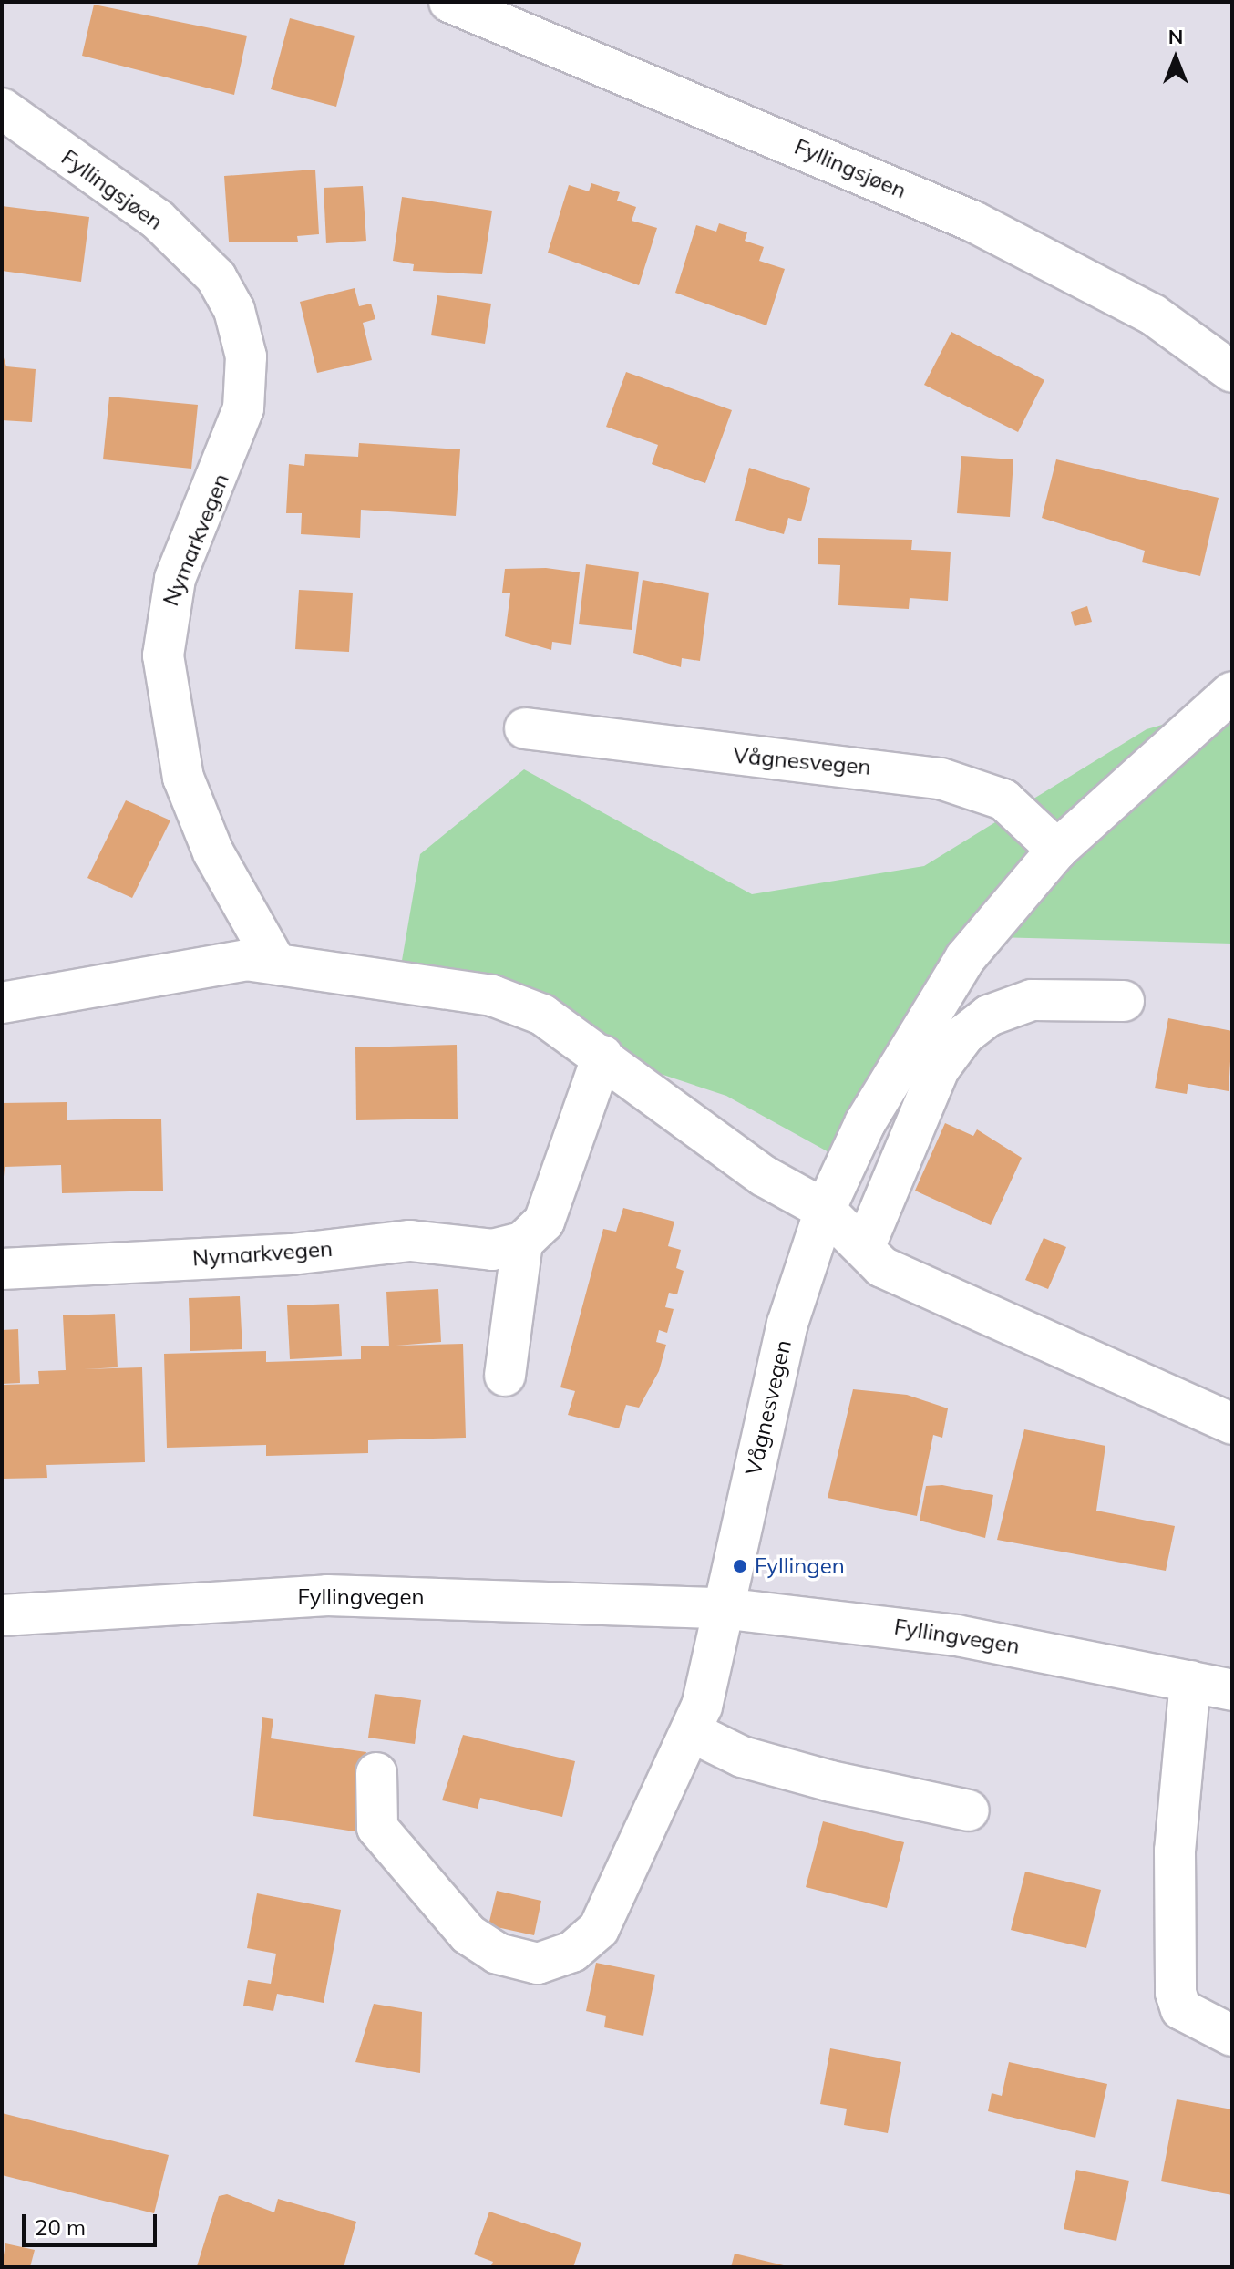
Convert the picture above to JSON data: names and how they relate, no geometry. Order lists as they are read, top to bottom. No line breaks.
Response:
{"streets":{"street":["Fyllingsjøen","Nymarkvegen","Vågnesvegen","Fyllingvegen"]},"crossings":[["Fyllingsjøen","Nymarkvegen"],["Vågnesvegen","Fyllingvegen"]],"places":["Fyllingen"],"scale_bar":"20 m","north":"top"}
